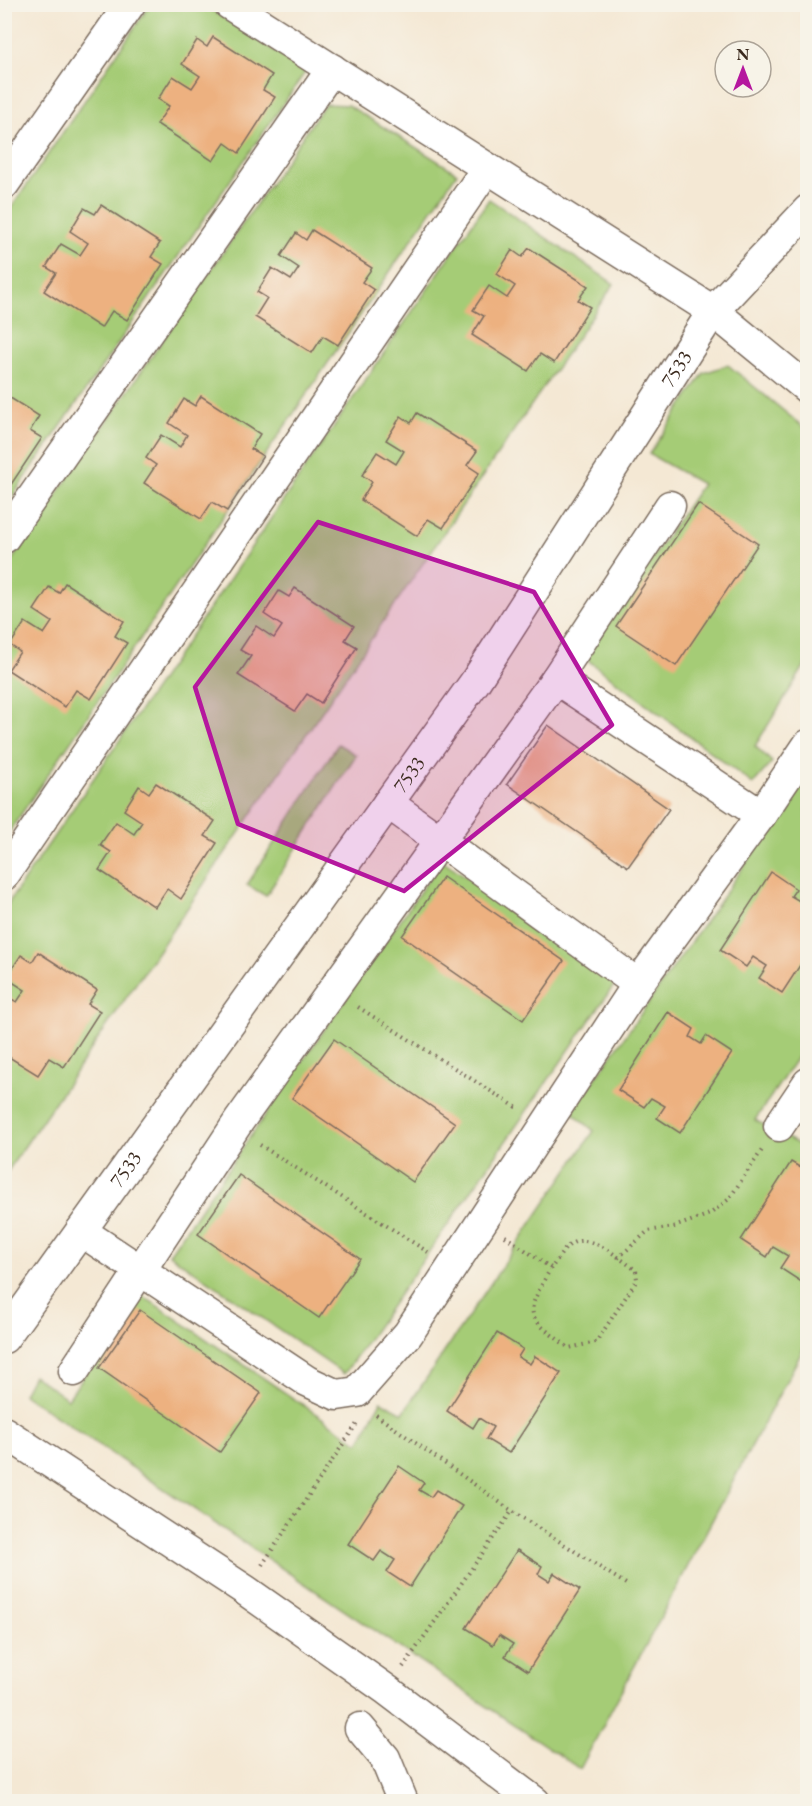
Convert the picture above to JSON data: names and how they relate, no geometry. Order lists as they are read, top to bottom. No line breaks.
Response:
{"streets":{"street":["7533"]},"north":"top"}
